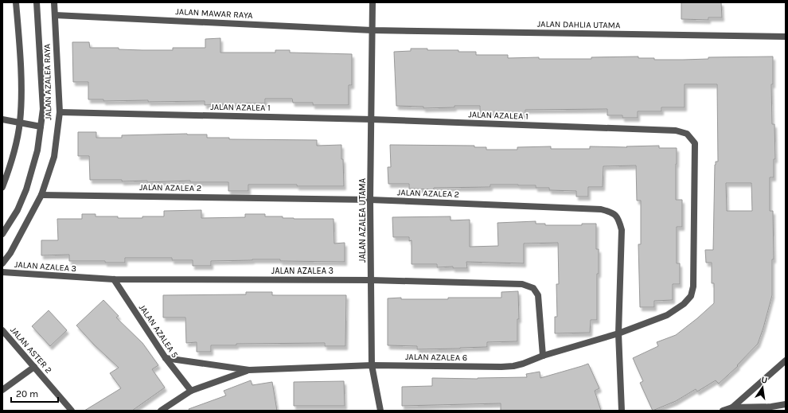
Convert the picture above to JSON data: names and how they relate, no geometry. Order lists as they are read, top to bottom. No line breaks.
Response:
{"streets":{"street":["JALAN MAWAR RAYA","JALAN DAHLIA UTAMA","JALAN AZALEA RAYA","JALAN AZALEA 1","JALAN AZALEA 2","JALAN AZALEA UTAMA","JALAN AZALEA 3","JALAN AZALEA 5","JALAN ASTER 2","JALAN AZALEA 6"]},"crossings":[["JALAN MAWAR RAYA","JALAN DAHLIA UTAMA"],["JALAN MAWAR RAYA","JALAN AZALEA RAYA"],["JALAN MAWAR RAYA","JALAN AZALEA UTAMA"],["JALAN DAHLIA UTAMA","JALAN AZALEA UTAMA"],["JALAN AZALEA RAYA","JALAN AZALEA 1"],["JALAN AZALEA RAYA","JALAN AZALEA 2"],["JALAN AZALEA 1","JALAN AZALEA 2"],["JALAN AZALEA 1","JALAN AZALEA UTAMA"],["JALAN AZALEA 1","JALAN AZALEA 6"],["JALAN AZALEA 2","JALAN AZALEA UTAMA"],["JALAN AZALEA 2","JALAN AZALEA 6"],["JALAN AZALEA UTAMA","JALAN AZALEA 3"],["JALAN AZALEA UTAMA","JALAN AZALEA 6"],["JALAN AZALEA 3","JALAN AZALEA 5"],["JALAN AZALEA 3","JALAN AZALEA 6"],["JALAN AZALEA 5","JALAN AZALEA 6"]],"scale_bar":"20 m","north":"top"}
